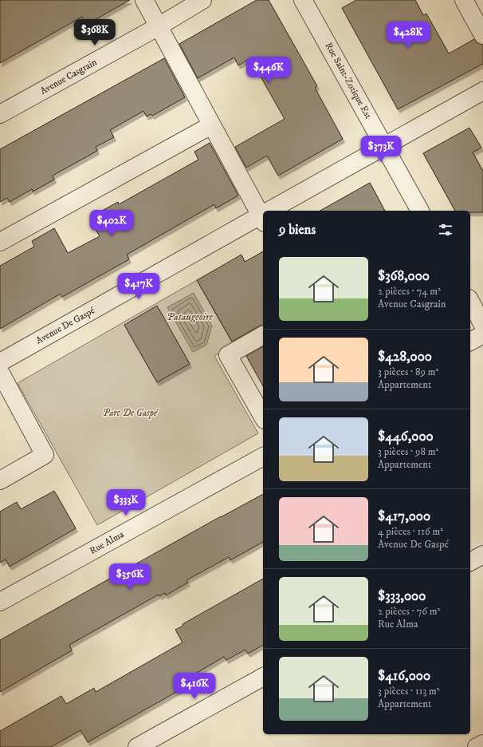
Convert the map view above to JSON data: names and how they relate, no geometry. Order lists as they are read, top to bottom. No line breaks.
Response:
{"streets":{"street":["Avenue Casgrain","Rue Saint-Zotique Est","Avenue De Gaspé","Rue Alma"]},"crossings":[["Rue Saint-Zotique Est","Avenue De Gaspé"]],"water":["Pataugeoire"],"parks":["Parc De Gaspé"],"page":{"price":["$368K","$428K","$446K","$373K","$402K","$417K","$333K","$356K","$416K"],"heading":"9 biens","list":[{"name":"$368,000","note":"2 pièces · 74 m² · Avenue Casgrain"},{"name":"$428,000","note":"3 pièces · 89 m² · Appartement"},{"name":"$446,000","note":"3 pièces · 98 m² · Appartement"},{"name":"$417,000","note":"4 pièces · 116 m² · Avenue De Gaspé"},{"name":"$333,000","note":"2 pièces · 76 m² · Rue Alma"},{"name":"$416,000","note":"3 pièces · 113 m² · Appartement"}]}}
